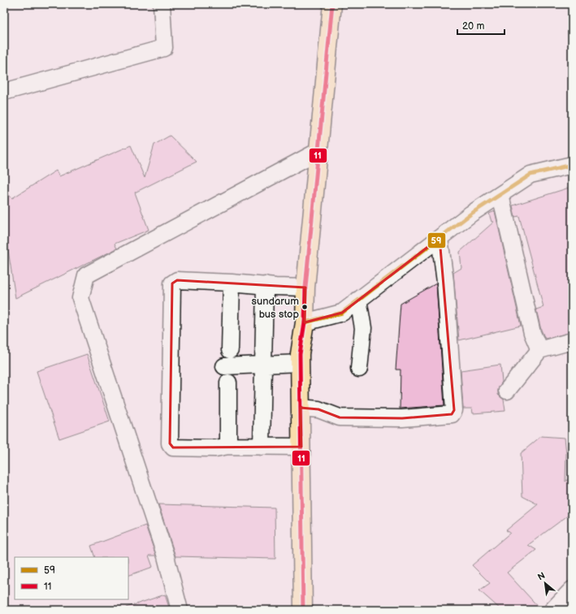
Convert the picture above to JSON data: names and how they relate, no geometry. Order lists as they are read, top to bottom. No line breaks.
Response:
{"places":["sundarum bus stop"],"lines":["transit line 11","transit line 59"],"legend":["59","11"],"scale_bar":"20 m","north":"top left"}
